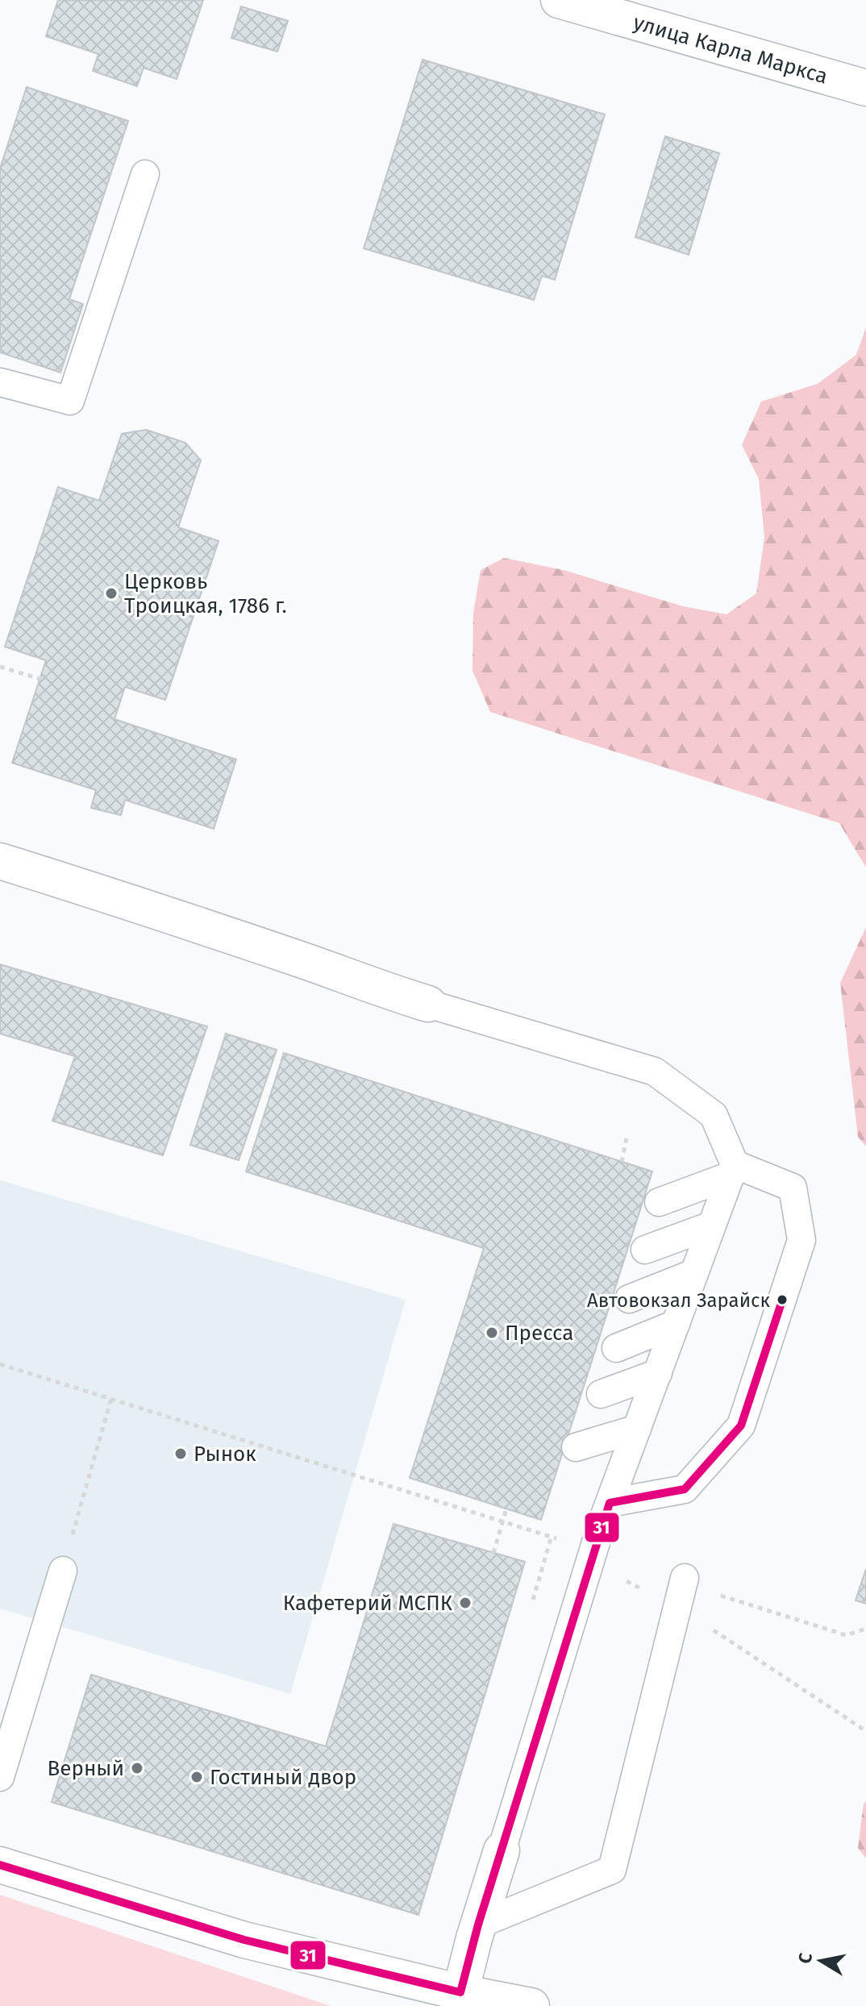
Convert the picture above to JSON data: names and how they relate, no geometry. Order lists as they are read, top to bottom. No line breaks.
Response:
{"streets":{"street":["улица Карла Маркса"]},"places":["Церковь Троицкая, 1786 г.","Автовокзал Зарайск","Пресса","Рынок","Кафетерий МСПК","Верный","Гостиный двор"],"lines":["transit line 31"],"north":"left"}
